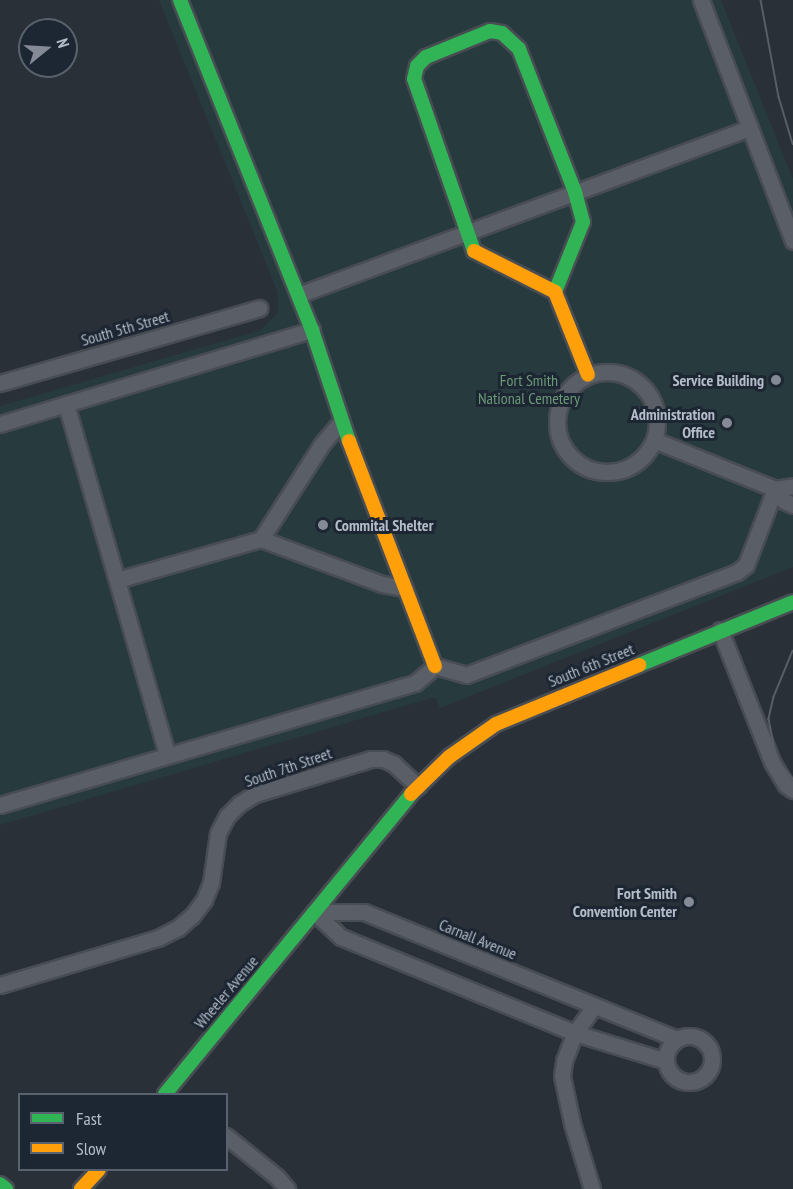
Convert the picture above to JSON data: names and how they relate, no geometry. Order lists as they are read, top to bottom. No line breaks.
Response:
{"streets":{"street":["South 5th Street","South 6th Street","South 7th Street","Carnall Avenue","Wheeler Avenue"]},"crossings":[["South 6th Street","South 7th Street"],["Carnall Avenue","Wheeler Avenue"]],"parks":["Fort Smith National Cemetery"],"places":["Service Building","Administration Office","Commital Shelter","Fort Smith Convention Center"],"legend":["Fast","Slow"],"north":"right"}
